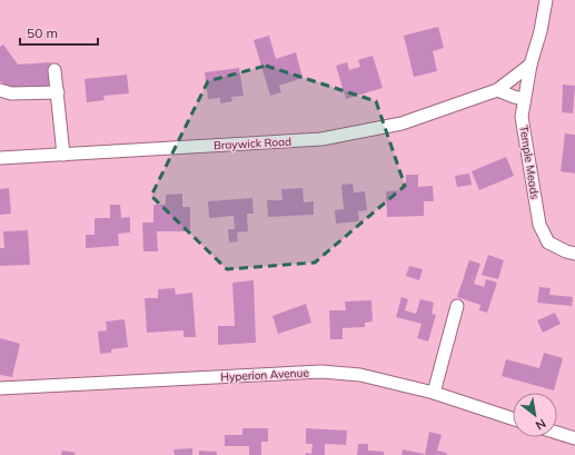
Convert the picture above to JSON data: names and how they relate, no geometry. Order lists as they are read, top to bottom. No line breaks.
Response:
{"streets":{"street":["Braywick Road","Temple Meads","Hyperion Avenue"]},"crossings":[["Braywick Road","Temple Meads"]],"scale_bar":"50 m","north":"bottom right"}
